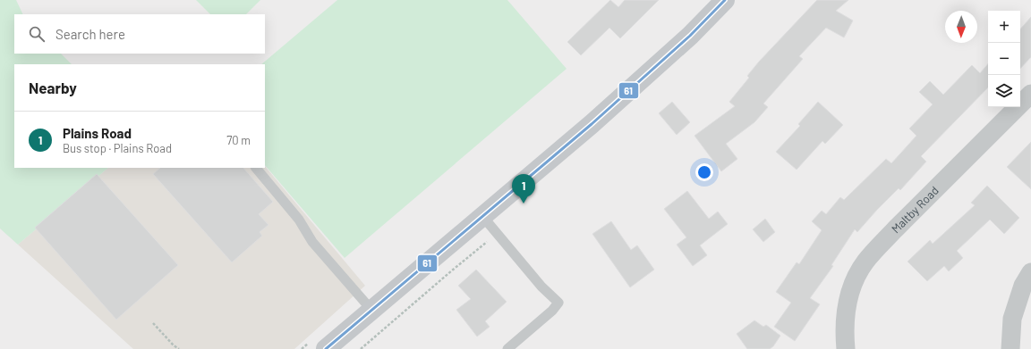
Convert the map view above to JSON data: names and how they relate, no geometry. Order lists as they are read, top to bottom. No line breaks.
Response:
{"streets":{"street":["Maltby Road"]},"lines":["transit line 61"],"north":"bottom","page":{"map_buttons":["+","−"],"search":"Search here","heading":"Nearby","list":[{"mark":"1","name":"Plains Road","note":"Bus stop · Plains Road","value":"70 m"}],"pins":"1"}}
